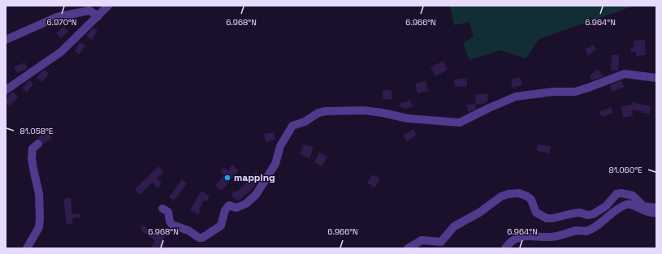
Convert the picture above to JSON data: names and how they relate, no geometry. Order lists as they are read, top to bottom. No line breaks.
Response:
{"places":["mapping"],"coordinates":["6.970°N","6.968°N","6.966°N","6.964°N","81.058°E","81.060°E"]}
